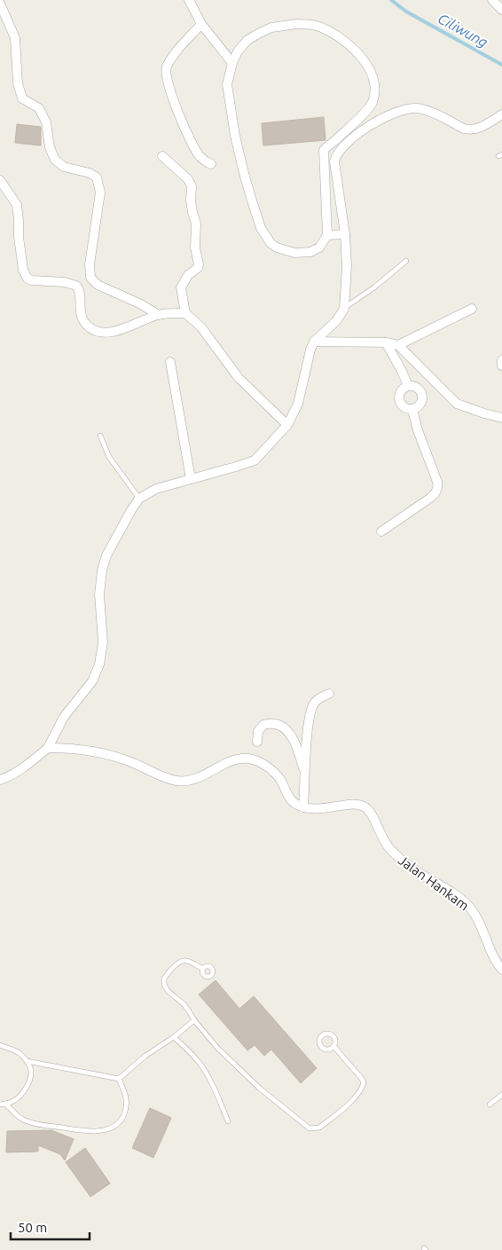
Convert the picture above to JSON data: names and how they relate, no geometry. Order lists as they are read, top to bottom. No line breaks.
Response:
{"streets":{"street":["Jalan Hankam"]},"water":["Ciliwung"],"scale_bar":"50 m"}
